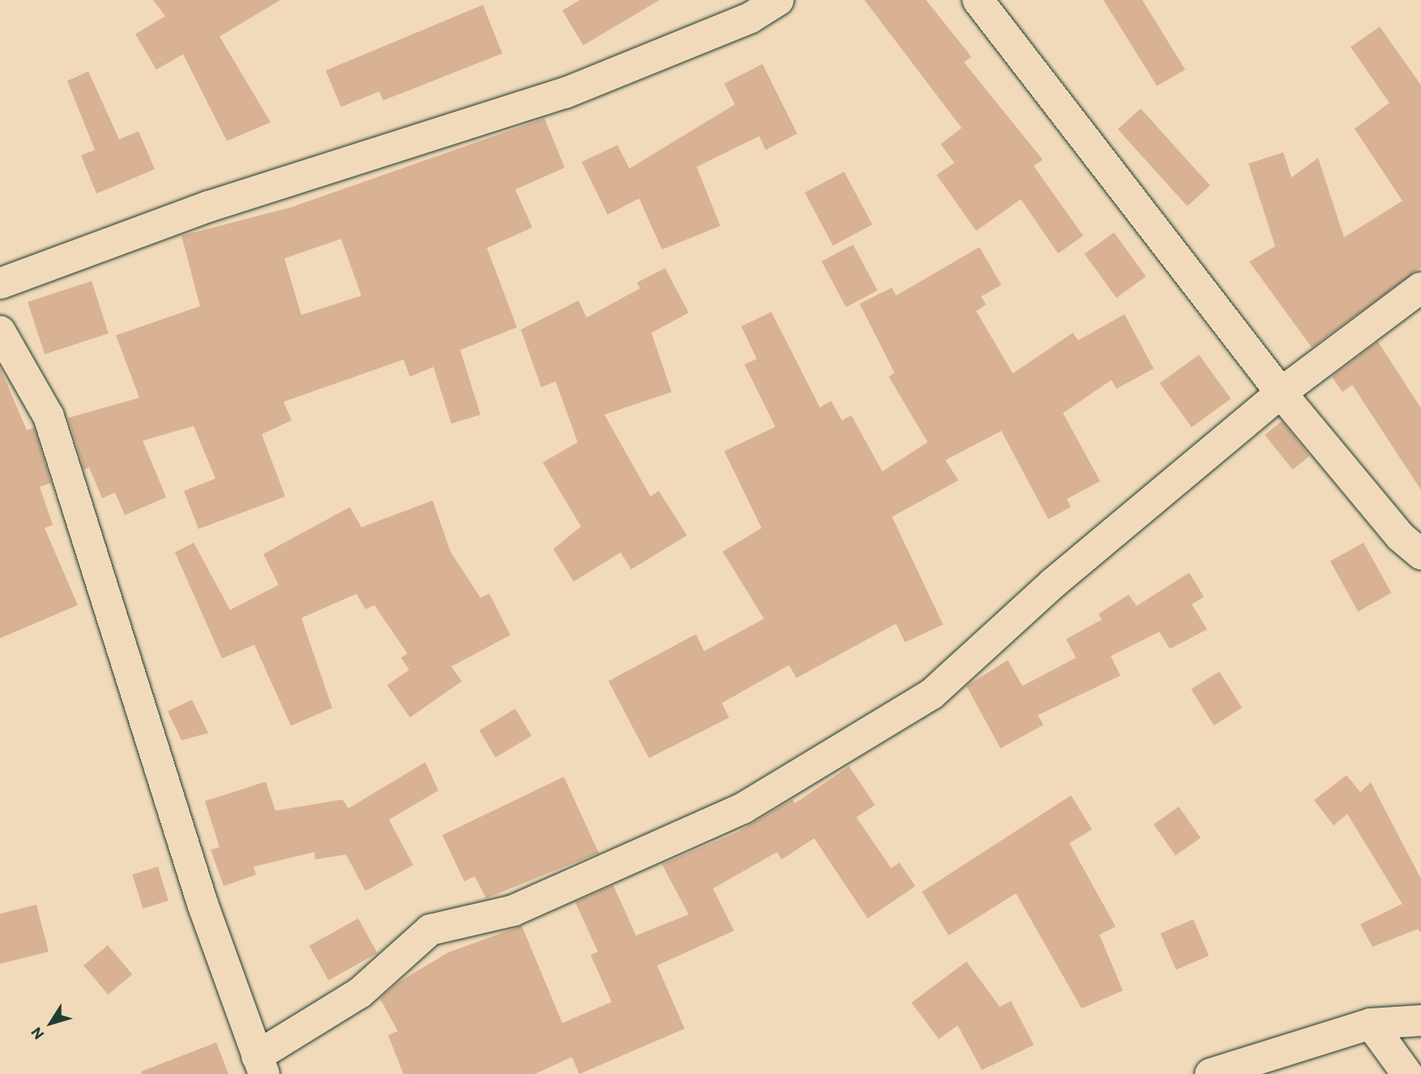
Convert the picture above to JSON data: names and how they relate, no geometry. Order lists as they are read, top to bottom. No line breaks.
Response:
{"north":"bottom left"}
